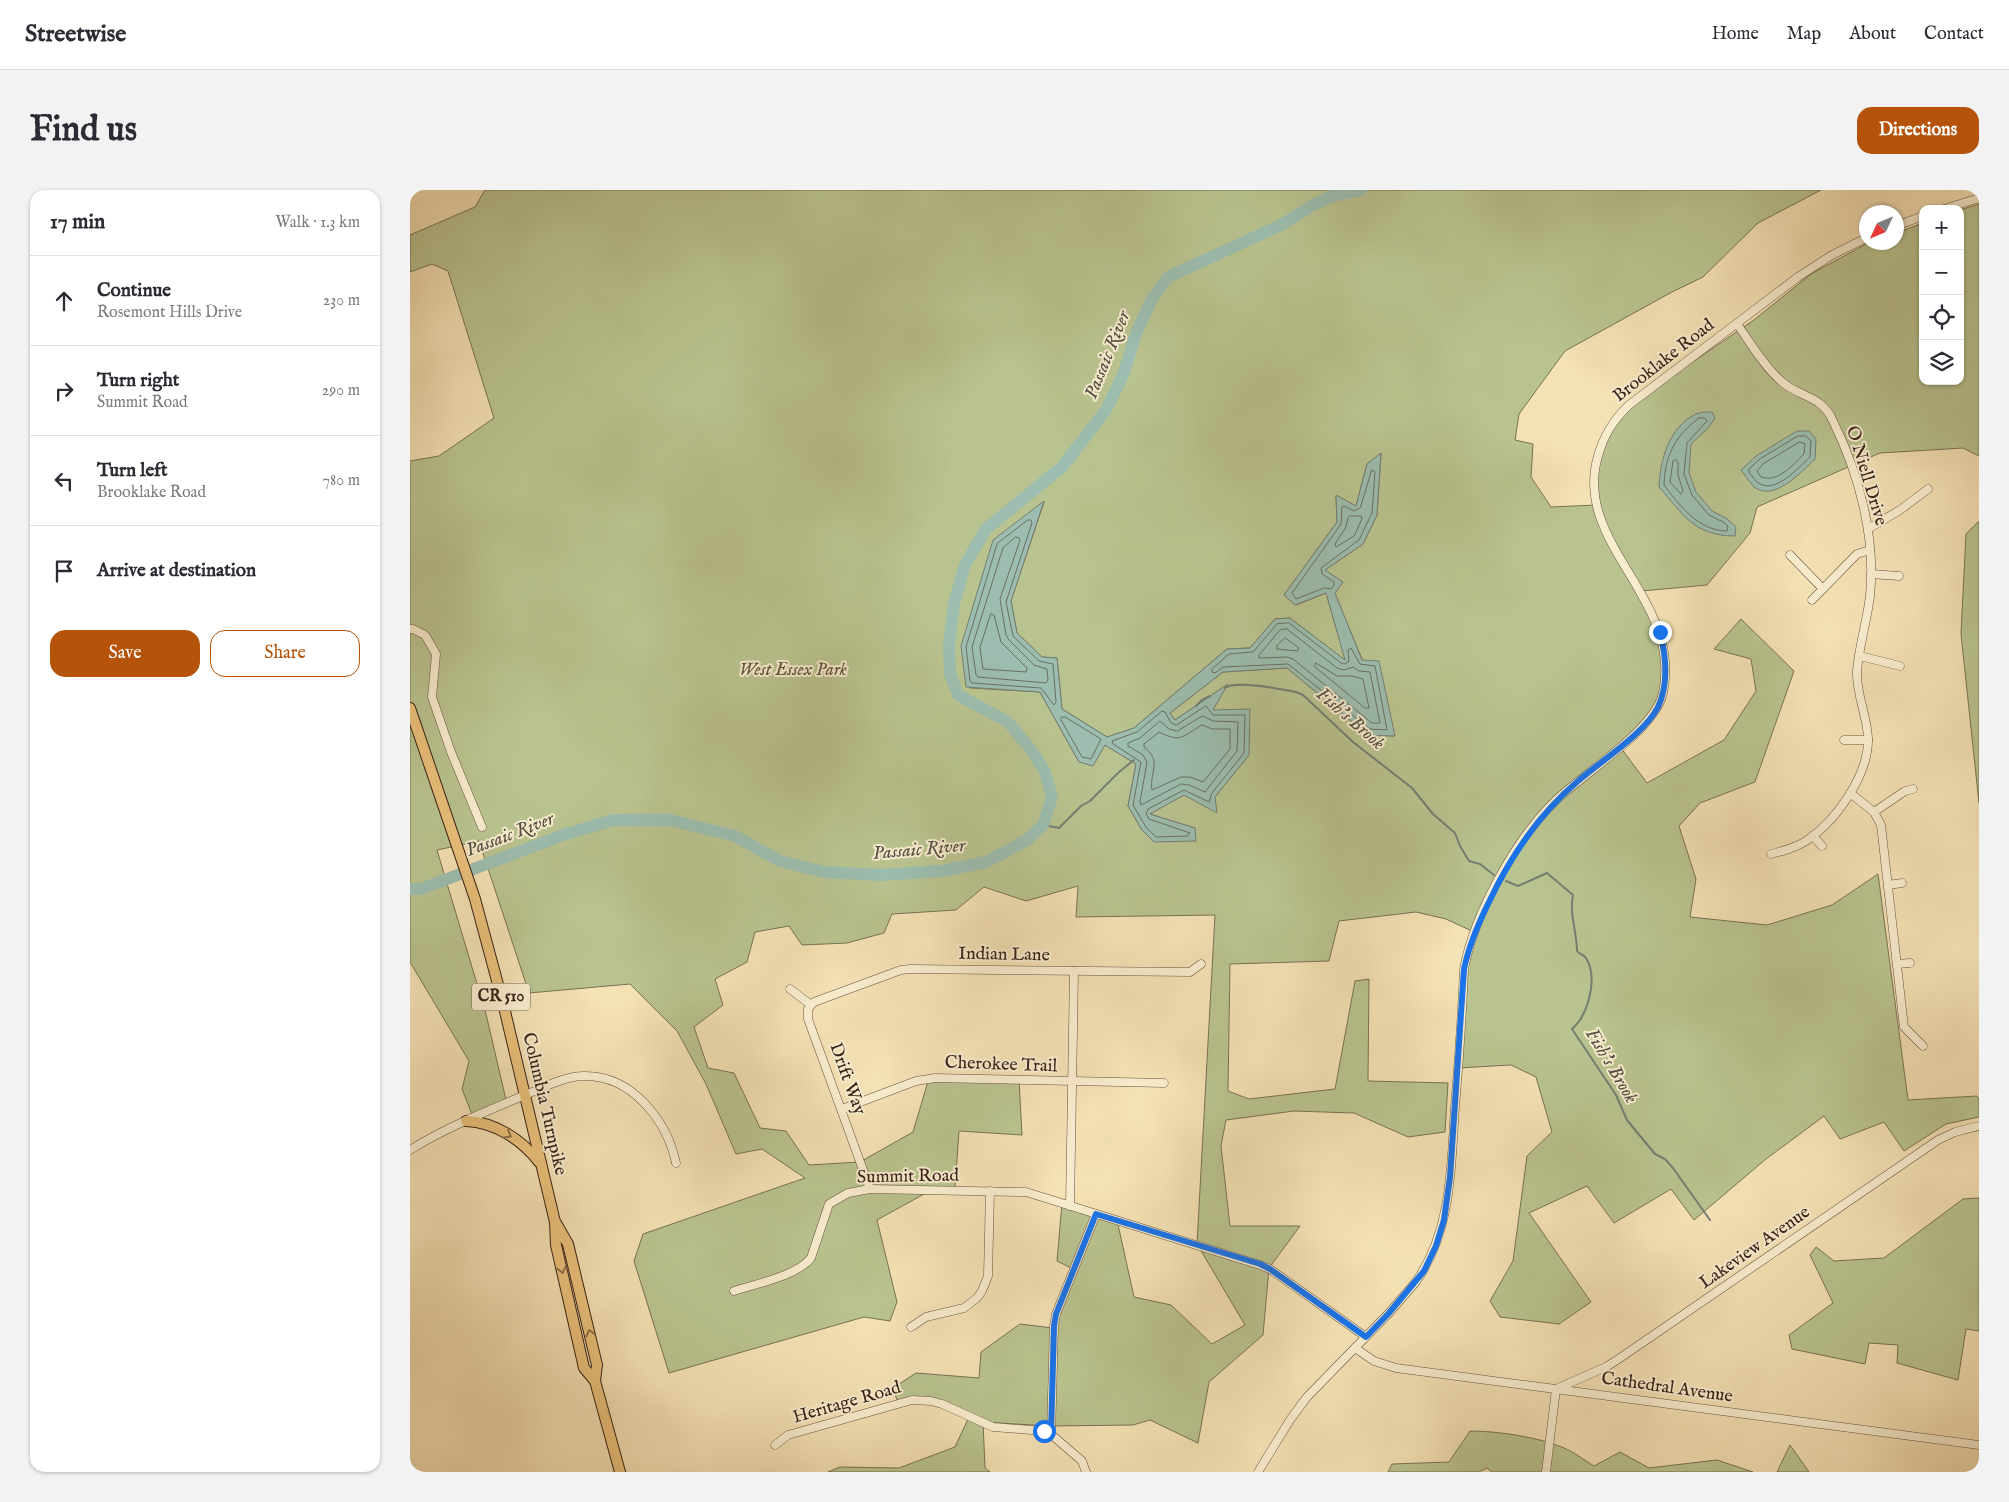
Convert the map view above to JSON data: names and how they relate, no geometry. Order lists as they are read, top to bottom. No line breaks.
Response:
{"streets":{"main road":["CR 510","Columbia Turnpike"],"street":["Brooklake Road","O Niell Drive","Indian Lane","Cherokee Trail","Drift Way","Summit Road","Lakeview Avenue","Cathedral Avenue","Heritage Road"]},"crossings":[["Brooklake Road","O Niell Drive"],["Brooklake Road","Cathedral Avenue"],["Indian Lane","Drift Way"],["Cherokee Trail","Drift Way"],["Drift Way","Summit Road"],["Lakeview Avenue","Cathedral Avenue"]],"water":["Passaic River","Fish's Brook"],"parks":["West Essex Park"],"north":"bottom left","page":{"header":"Streetwise","nav":["Home","Map","About","Contact"],"buttons":["Directions",["Save","Share"]],"title":"Find us","heading":["17 min","Walk · 1.3 km"],"map_buttons":["+","−"],"list":[["Continue","Rosemont Hills Drive","230 m"],["Turn right","Summit Road","290 m"],["Turn left","Brooklake Road","780 m"],"Arrive at destination"]}}
